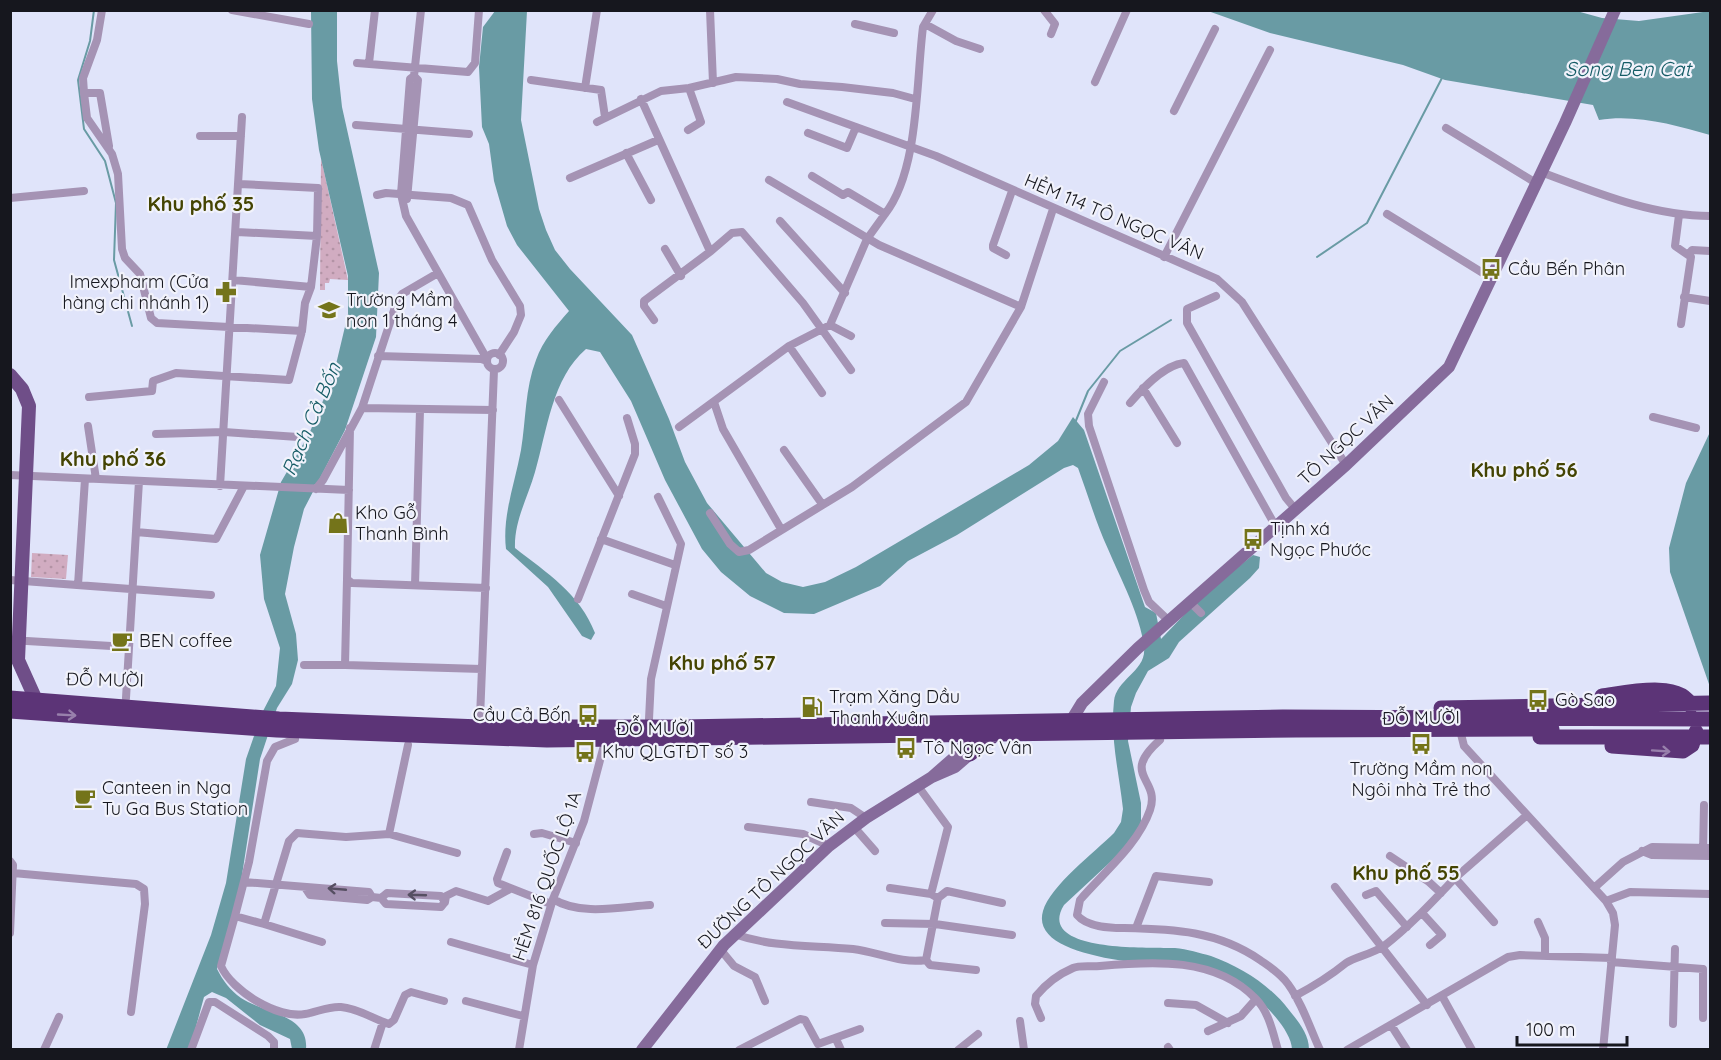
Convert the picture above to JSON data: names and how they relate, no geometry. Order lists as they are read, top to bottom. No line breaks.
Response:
{"streets":{"highway":["ĐỖ MƯỜI"],"main road":["TÔ NGỌC VÂN","ĐƯỜNG TÔ NGỌC VÂN"],"street":["HẺM 114 TÔ NGỌC VÂN","HẺM 816 QUỐC LỘ 1A"]},"crossings":[["HẺM 114 TÔ NGỌC VÂN","TÔ NGỌC VÂN"],["TÔ NGỌC VÂN","ĐỖ MƯỜI"],["ĐỖ MƯỜI","HẺM 816 QUỐC LỘ 1A"],["ĐỖ MƯỜI","ĐƯỜNG TÔ NGỌC VÂN"]],"districts":["Khu phố 35","Khu phố 36","Khu phố 56","Khu phố 57","Khu phố 55"],"water":["Song Ben Cat","Rạch Cả Bốn"],"places":{"bus stop":["Cầu Bến Phân","Tịnh xá Ngọc Phước","Gò Sao","Cầu Cả Bốn","Trường Mầm non Ngôi nhà Trẻ thơ","Tô Ngọc Vân","Khu QLGTĐT số 3"],"pharmacy":["Imexpharm (Cửa hàng chi nhánh 1)"],"school or university":["Trường Mầm non 1 tháng 4"],"shop":["Kho Gỗ Thanh Bình"],"cafe":["BEN coffee","Canteen in Nga Tu Ga Bus Station"],"fuel station":["Trạm Xăng Dầu Thanh Xuân"]},"scale_bar":"100 m"}
